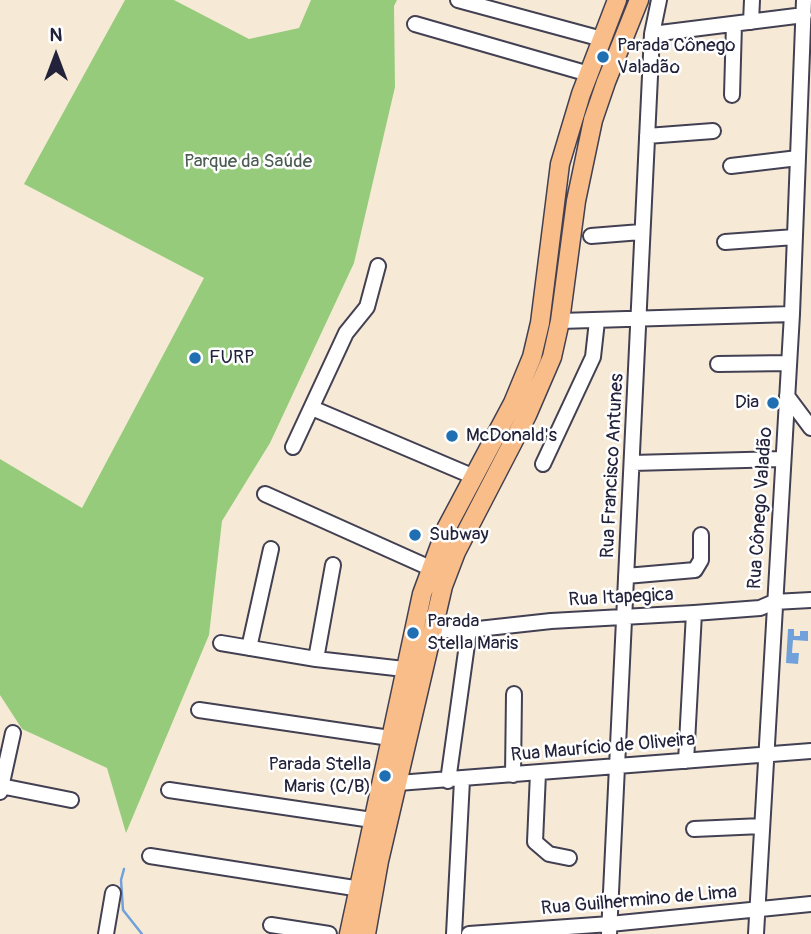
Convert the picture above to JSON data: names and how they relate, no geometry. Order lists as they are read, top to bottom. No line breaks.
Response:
{"streets":{"street":["Rua Francisco Antunes","Rua Cônego Valadão","Rua Itapegica","Rua Maurício de Oliveira","Rua Guilhermino de Lima"]},"crossings":[["Rua Francisco Antunes","Rua Itapegica"],["Rua Francisco Antunes","Rua Maurício de Oliveira"],["Rua Francisco Antunes","Rua Guilhermino de Lima"],["Rua Cônego Valadão","Rua Itapegica"],["Rua Cônego Valadão","Rua Maurício de Oliveira"],["Rua Cônego Valadão","Rua Guilhermino de Lima"]],"parks":["Parque da Saúde"],"places":["Parada Cônego Valadão","FURP","Dia","McDonald's","Subway","Parada Stella Maris","Parada Stella Maris (C/B)"],"north":"top"}
